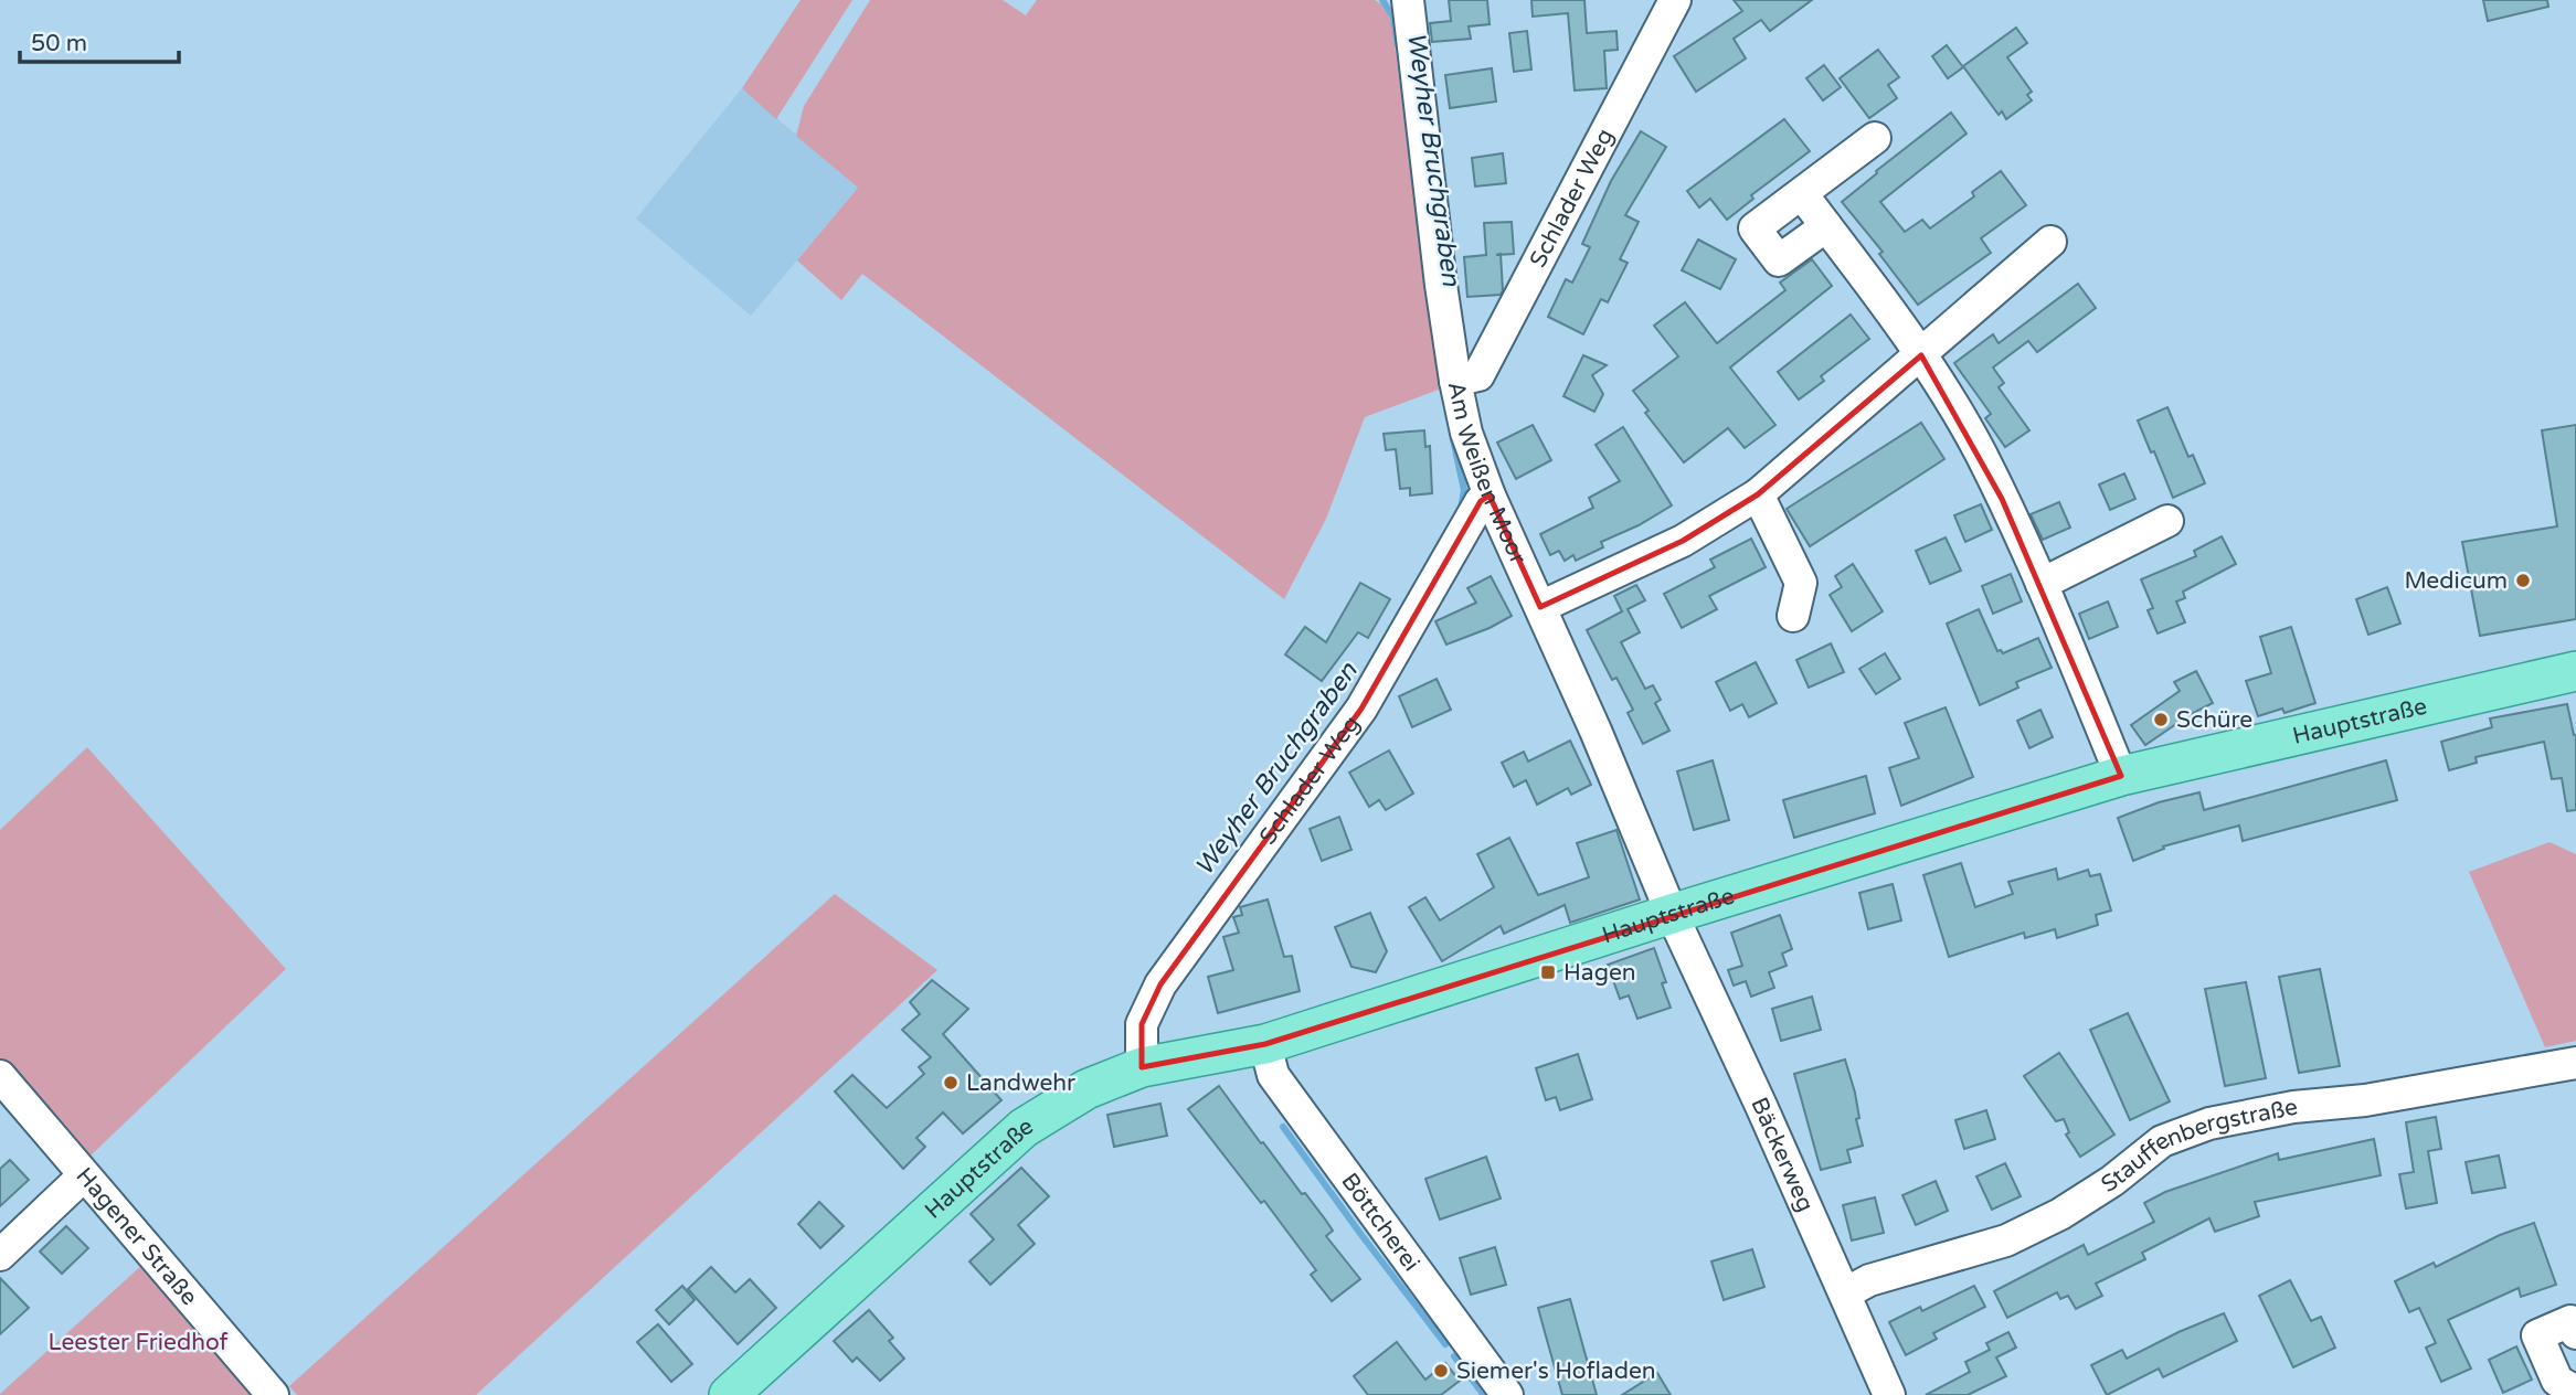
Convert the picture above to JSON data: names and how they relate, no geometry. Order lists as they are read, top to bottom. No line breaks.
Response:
{"streets":{"main road":["Hauptstraße"],"street":["Schlader Weg","Am Weißen Moor","Stauffenbergstraße","Bäckerweg","Böttcherei","Hagener Straße"]},"crossings":[["Schlader Weg","Am Weißen Moor"],["Schlader Weg","Hauptstraße"],["Am Weißen Moor","Hauptstraße"],["Am Weißen Moor","Bäckerweg"],["Hauptstraße","Bäckerweg"],["Hauptstraße","Böttcherei"],["Stauffenbergstraße","Bäckerweg"]],"water":["Weyher Bruchgraben"],"parks":["Leester Friedhof"],"places":{"other":["Medicum","Schüre","Landwehr","Siemer's Hofladen"],"transit":["Hagen"]},"scale_bar":"50 m"}
